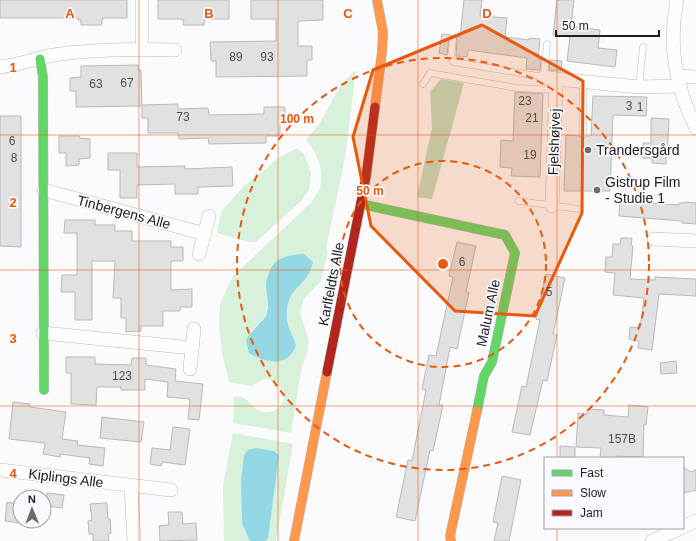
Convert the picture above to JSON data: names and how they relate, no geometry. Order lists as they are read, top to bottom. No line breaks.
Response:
{"streets":{"street":["Fjelshøjvej","Tinbergens Alle","Karlfeldts Alle","Malum Alle","Kiplings Alle"]},"crossings":[["Karlfeldts Alle","Malum Alle"]],"places":["Trandersgård","Gistrup Film - Studie 1"],"house_numbers":["89","93","67","63","23","3","1","73","21","6","19","8","6","5","123","157B"],"legend":["Fast","Slow","Jam"],"scale_bar":"50 m","north":"top","grid":{"columns":["A","B","C","D"],"rows":["1","2","3","4"]},"rings":["100 m","50 m"]}
